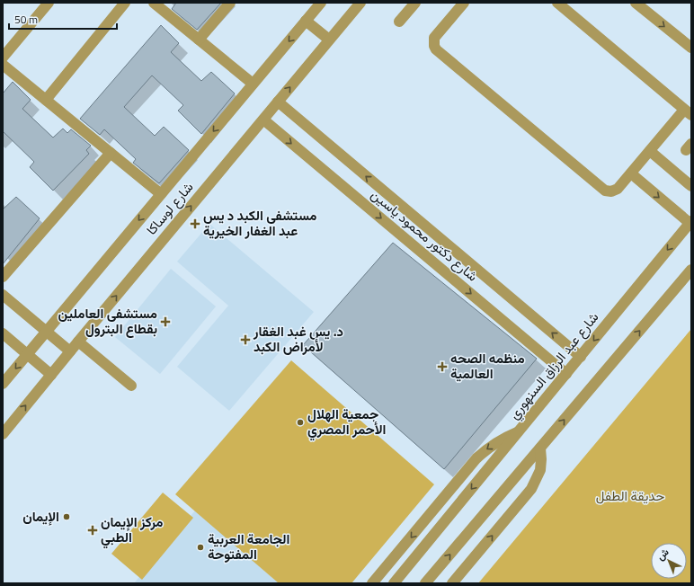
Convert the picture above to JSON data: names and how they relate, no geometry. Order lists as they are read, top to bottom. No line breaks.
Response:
{"streets":{"street":["شارع لوساكا","شارع دكتور محمود ياسين","شارع عبد الرزاق السنهوري"]},"crossings":[["شارع لوساكا","شارع دكتور محمود ياسين"],["شارع دكتور محمود ياسين","شارع عبد الرزاق السنهوري"]],"parks":["حديقة الطفل"],"places":{"health":["مستشفى الكبد د يس عبد الغفار الخيرية","مستشفى العاملين بقطاع البترول","د. يس غبد الغقار لأمراض الكبد","منظمه الصحه العالمية","مركز الإيمان الطبي"],"other":["جمعية الهلال الأحمر المصري","الإيمان","الجامعة العربية المفتوحة"]},"scale_bar":"50 m","north":"top left"}
